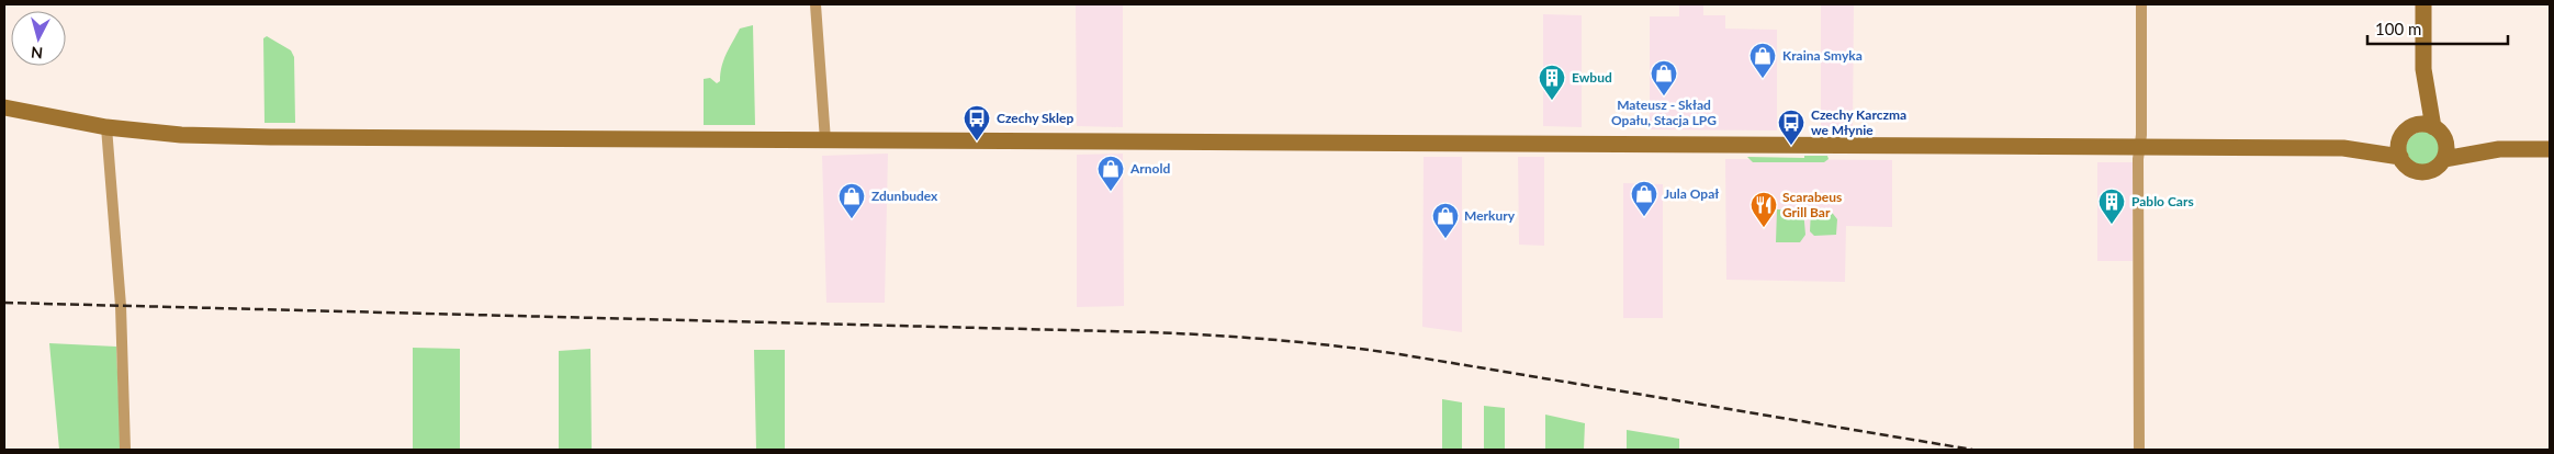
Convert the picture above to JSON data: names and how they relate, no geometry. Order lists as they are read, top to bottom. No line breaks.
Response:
{"places":{"shop":["Kraina Smyka","Mateusz - Skład Opału, Stacja LPG","Arnold","Jula Opał","Zdunbudex","Merkury"],"building":["Ewbud","Pablo Cars"],"bus stop":["Czechy Sklep","Czechy Karczma we Młynie"],"restaurant":["Scarabeus Grill Bar"]},"scale_bar":"100 m","north":"bottom"}
